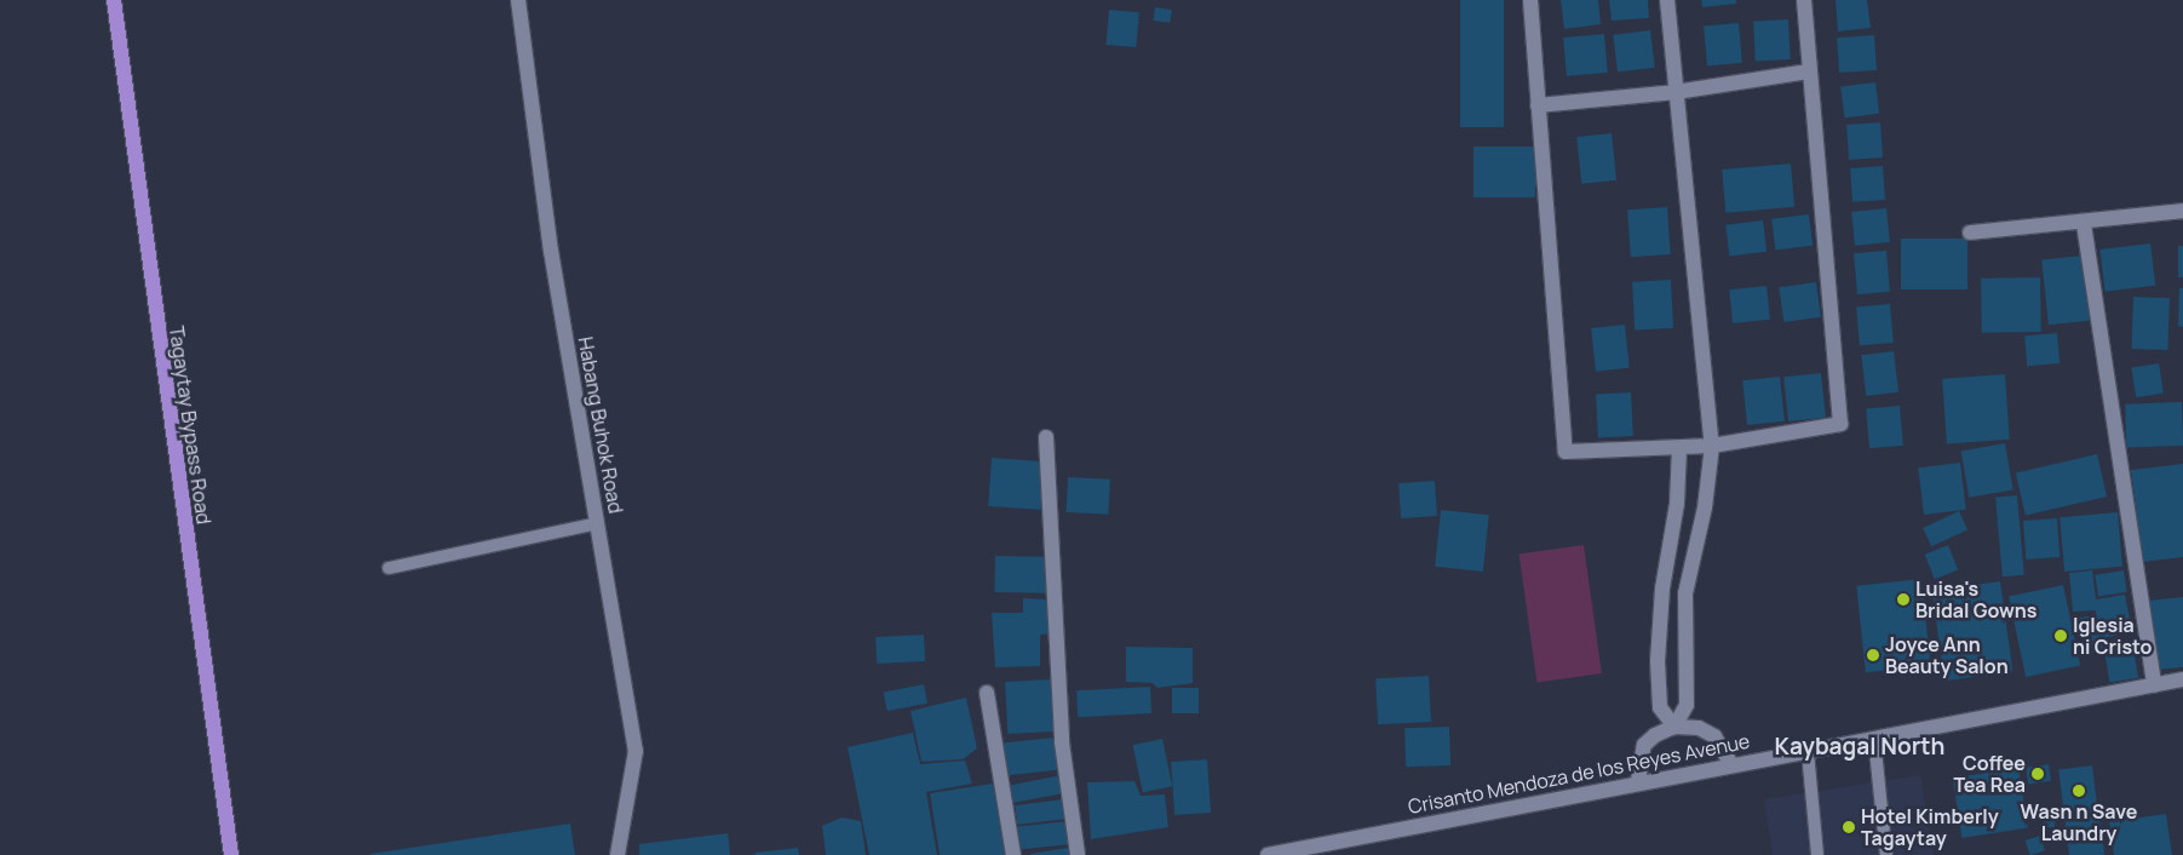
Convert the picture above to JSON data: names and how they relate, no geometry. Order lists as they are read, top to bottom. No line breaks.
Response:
{"streets":{"main road":["Tagaytay Bypass Road"],"street":["Habang Buhok Road","Crisanto Mendoza de los Reyes Avenue"]},"districts":["Kaybagal North"],"places":["Luisa's Bridal Gowns","Iglesia ni Cristo","Joyce Ann Beauty Salon","Coffee Tea Rea","Wasn n Save Laundry","Hotel Kimberly Tagaytay"]}
